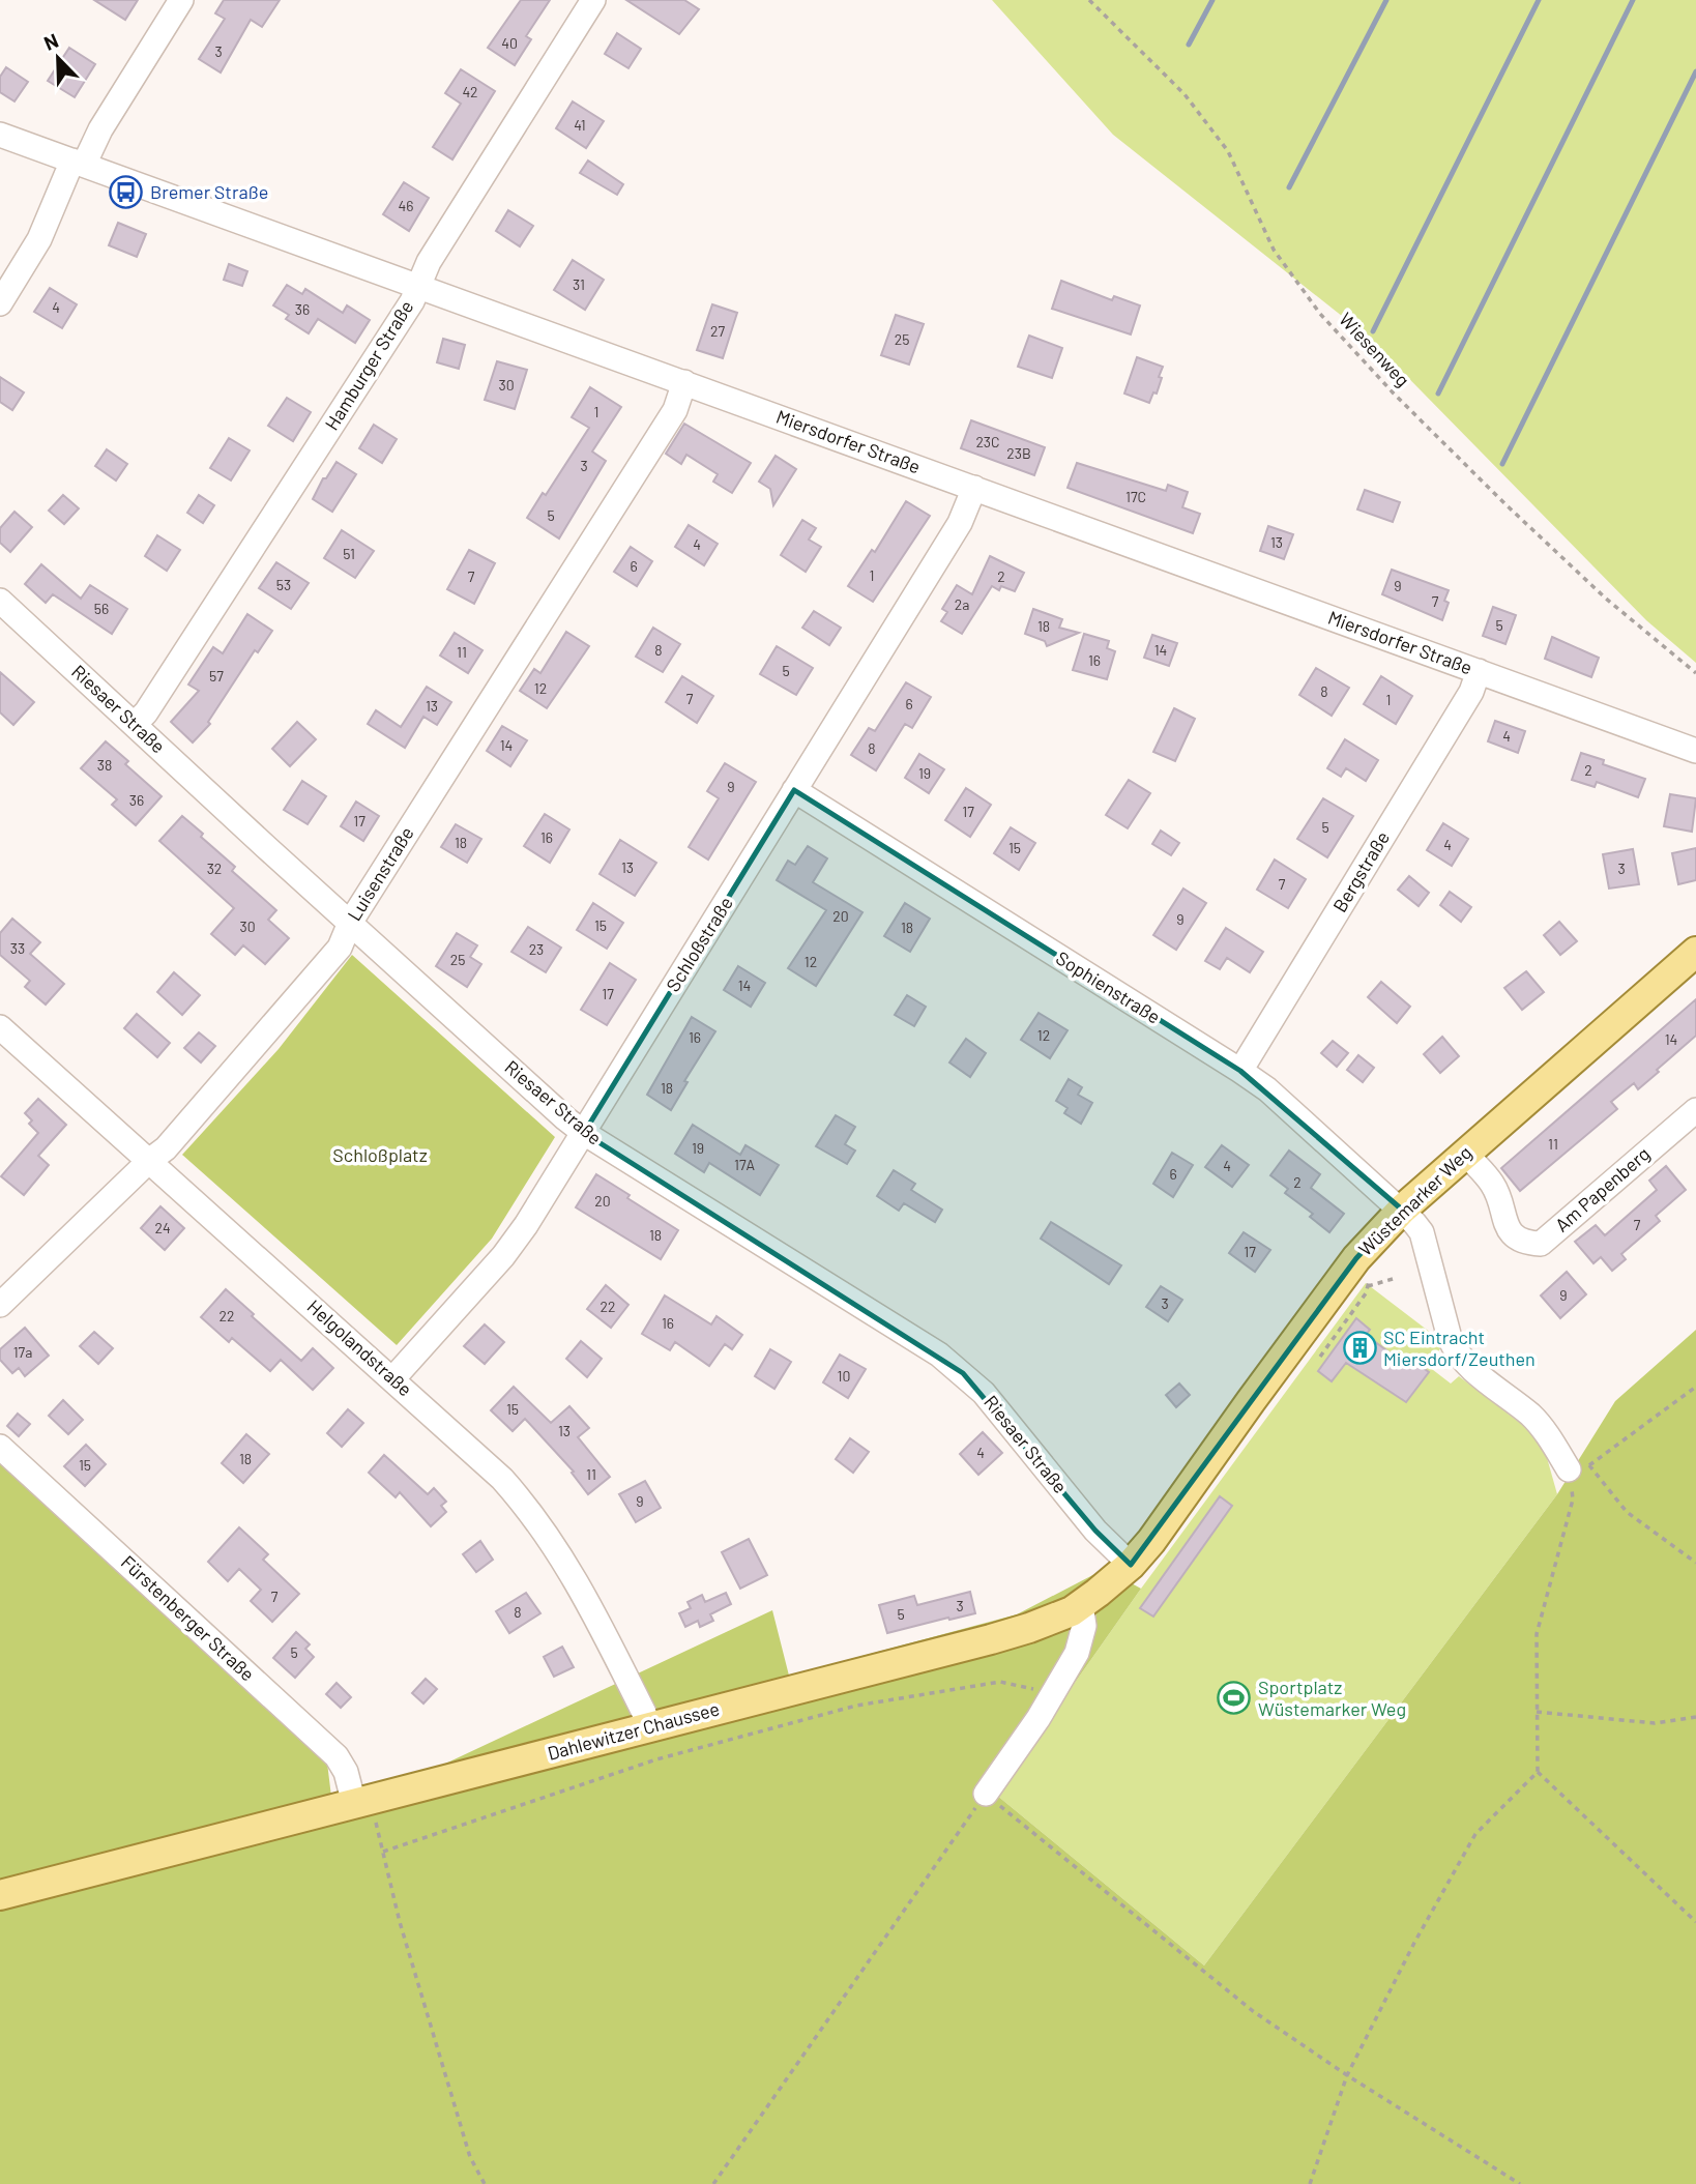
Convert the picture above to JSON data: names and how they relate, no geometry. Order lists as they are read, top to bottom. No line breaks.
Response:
{"streets":{"main road":["Wüstemarker Weg","Dahlewitzer Chaussee"],"street":["Hamburger Straße","Miersdorfer Straße","Riesaer Straße","Bergstraße","Luisenstraße","Schloßstraße","Sophienstraße","Am Papenberg","Helgolandstraße","Fürstenberger Straße"],"path":["Wiesenweg"]},"crossings":[["Hamburger Straße","Miersdorfer Straße"],["Hamburger Straße","Riesaer Straße"],["Miersdorfer Straße","Bergstraße"],["Miersdorfer Straße","Luisenstraße"],["Miersdorfer Straße","Schloßstraße"],["Riesaer Straße","Luisenstraße"],["Riesaer Straße","Schloßstraße"],["Riesaer Straße","Wüstemarker Weg"],["Riesaer Straße","Dahlewitzer Chaussee"],["Bergstraße","Sophienstraße"],["Luisenstraße","Helgolandstraße"],["Schloßstraße","Sophienstraße"],["Schloßstraße","Helgolandstraße"],["Sophienstraße","Wüstemarker Weg"],["Am Papenberg","Wüstemarker Weg"],["Wüstemarker Weg","Dahlewitzer Chaussee"],["Helgolandstraße","Dahlewitzer Chaussee"],["Fürstenberger Straße","Dahlewitzer Chaussee"]],"parks":["Schloßplatz"],"places":{"bus stop":["Bremer Straße"],"building":["SC Eintracht Miersdorf/Zeuthen"],"sports":["Sportplatz Wüstemarker Weg"]},"house_numbers":["40","3","42","41","46","31","4","36","27","25","30","1","23C","23B","3","17C","5","13","4","51","6","1","7","2","53","9","7","2a","56","5","18","8","14","11","16","5","57","12","8","7","1","6","13","4","14","8","38","2","19","9","36","17","17","5","16","18","4","15","13","32","3","7","20","9","15","30","18","33","23","25","12","14","17","12","16","14","18","11","19","17A","4","6","2","20","7","24","18","17","9","3","22","22","16","17a","10","15","13","4","18","15","11","9","7","3","8","5","5"],"north":"top left"}
